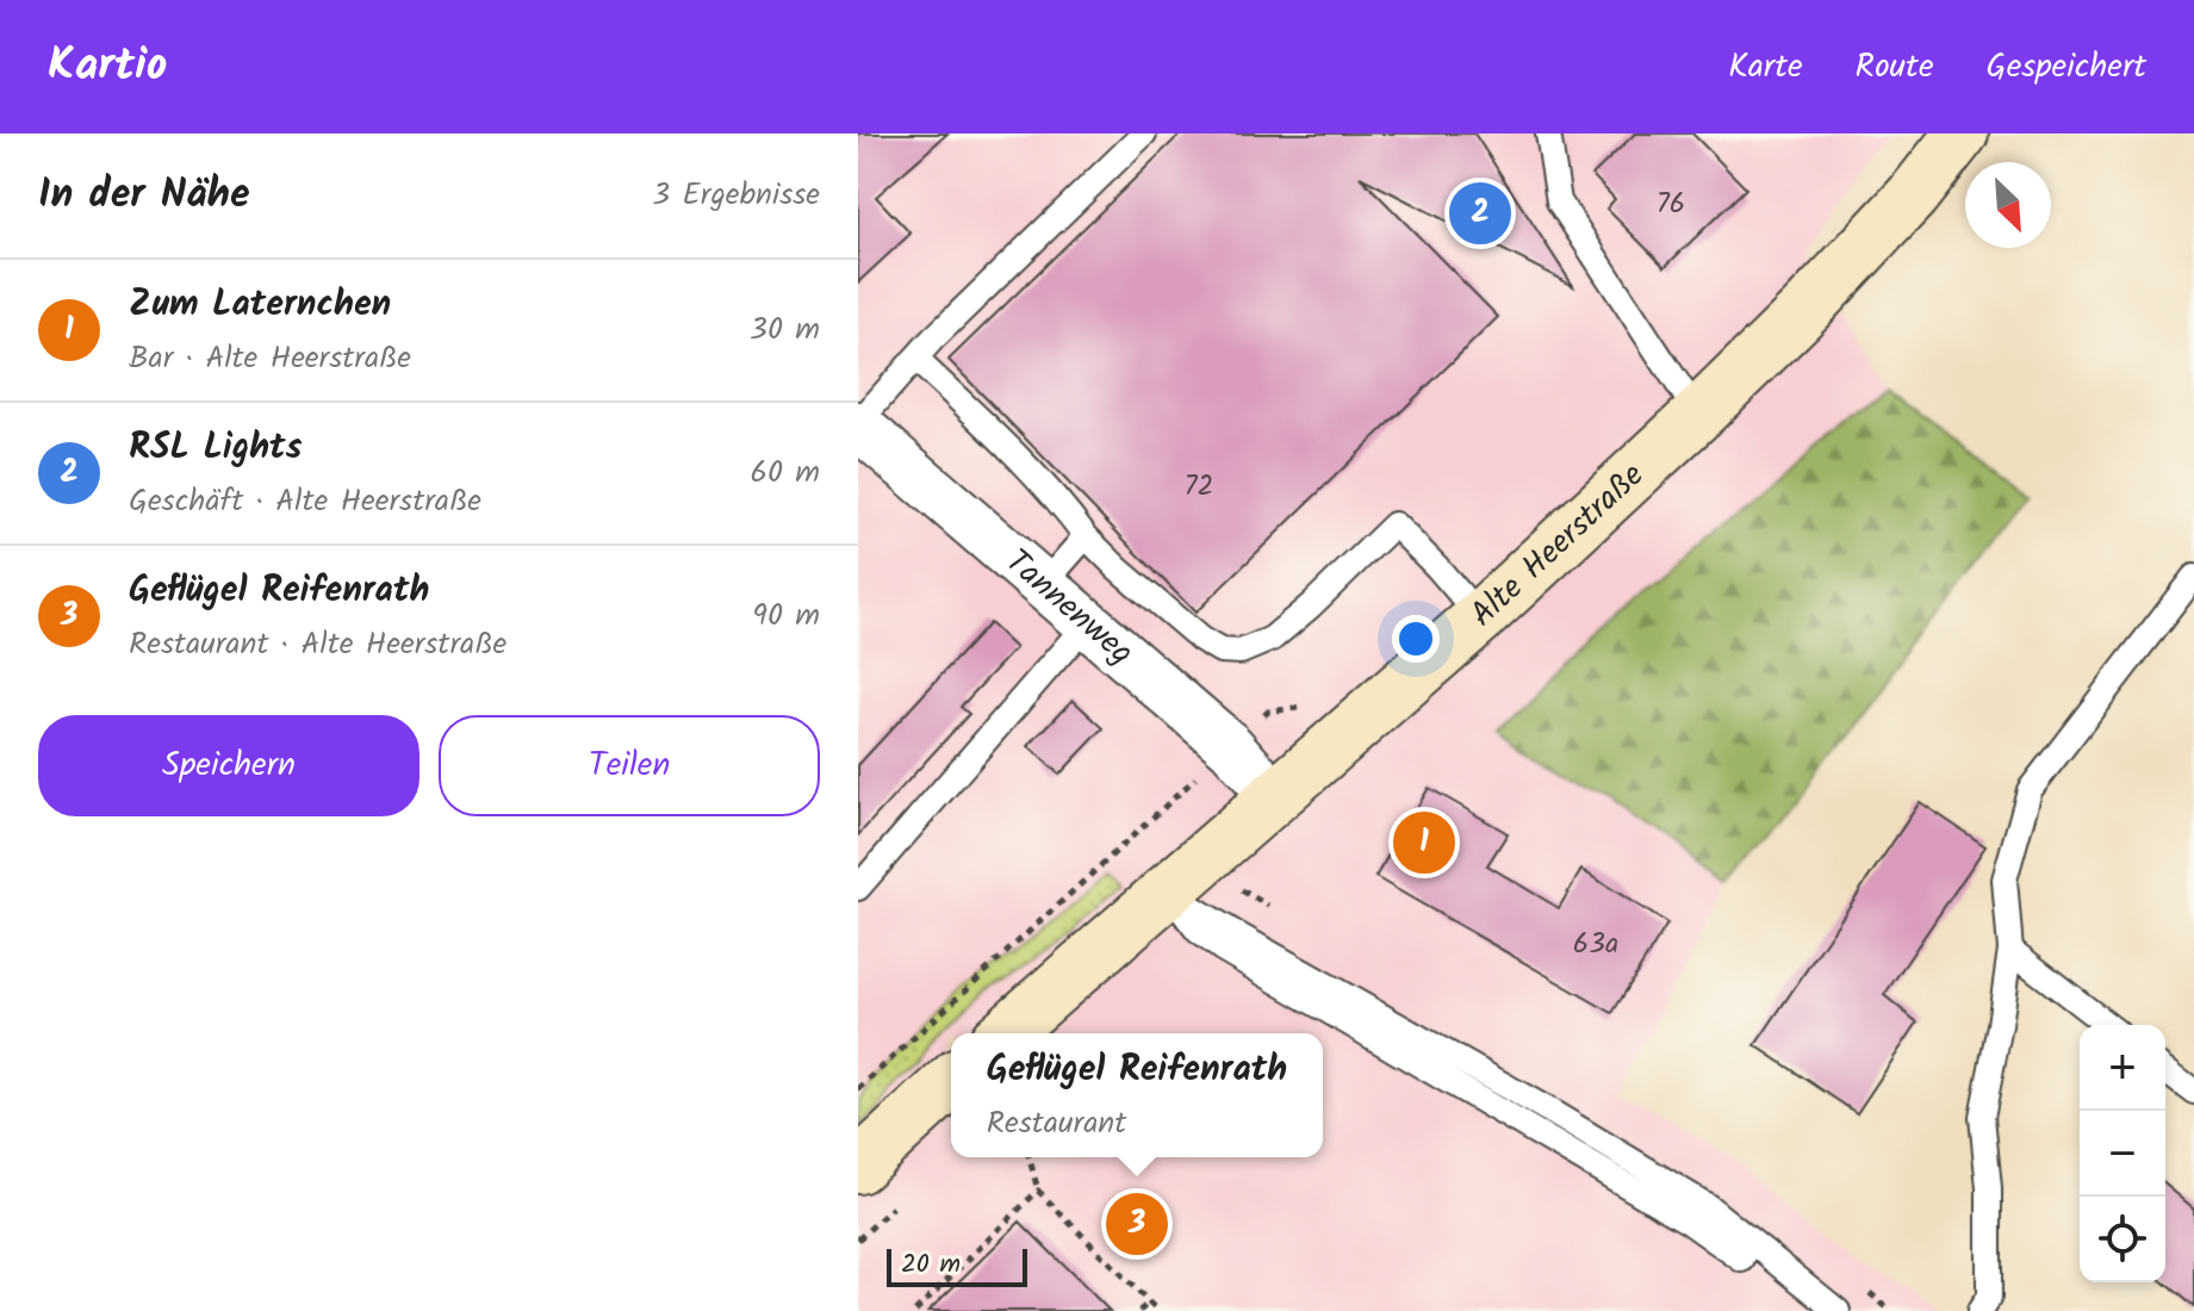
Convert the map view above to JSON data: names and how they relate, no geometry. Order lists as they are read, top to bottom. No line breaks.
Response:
{"streets":{"street":["Alte Heerstraße","Tannenweg"]},"crossings":[["Alte Heerstraße","Tannenweg"]],"house_numbers":["76","72","63a"],"scale_bar":"20 m","north":"bottom right","page":{"header":"Kartio","nav":["Karte","Route","Gespeichert"],"heading":["In der Nähe","3 Ergebnisse"],"pins":["2","1","3"],"list":[{"mark":"1","name":"Zum Laternchen","note":"Bar · Alte Heerstraße","value":"30 m"},{"mark":"2","name":"RSL Lights","note":"Geschäft · Alte Heerstraße","value":"60 m"},{"mark":"3","name":"Geflügel Reifenrath","note":"Restaurant · Alte Heerstraße","value":"90 m"}],"buttons":["Speichern","Teilen"],"map_buttons":["+","−"],"popup":["Geflügel Reifenrath","Restaurant"],"scale":"20 m"}}
